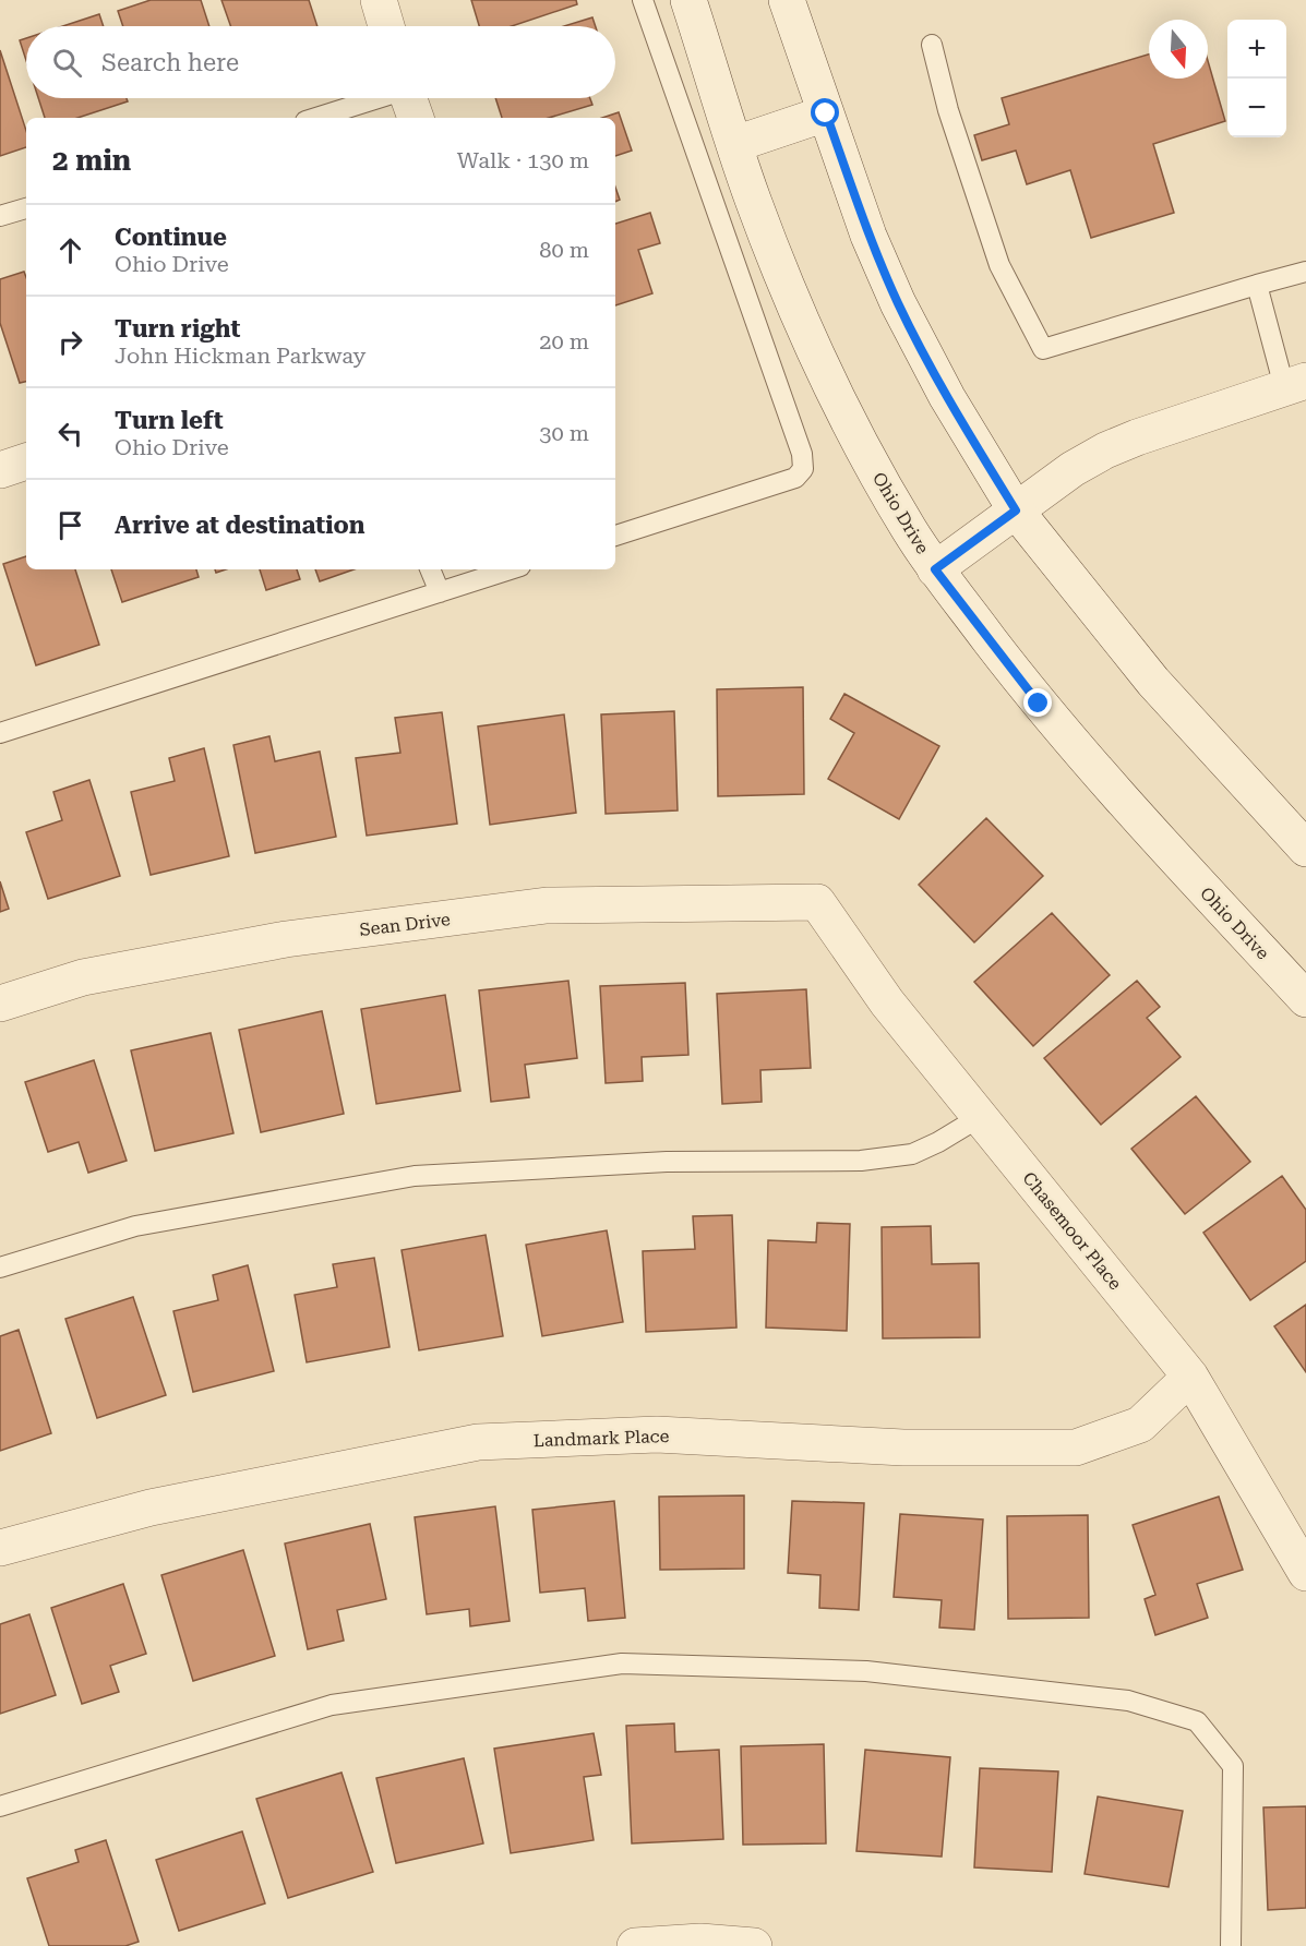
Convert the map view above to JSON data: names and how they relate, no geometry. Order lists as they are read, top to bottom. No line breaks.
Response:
{"streets":{"street":["Ohio Drive","Sean Drive","Chasemoor Place","Landmark Place"]},"crossings":[["Sean Drive","Chasemoor Place"],["Chasemoor Place","Landmark Place"]],"north":"bottom","page":{"map_buttons":["+","−"],"search":"Search here","heading":["2 min","Walk · 130 m"],"list":[["Continue","Ohio Drive","80 m"],["Turn right","John Hickman Parkway","20 m"],["Turn left","Ohio Drive","30 m"],"Arrive at destination"]}}
